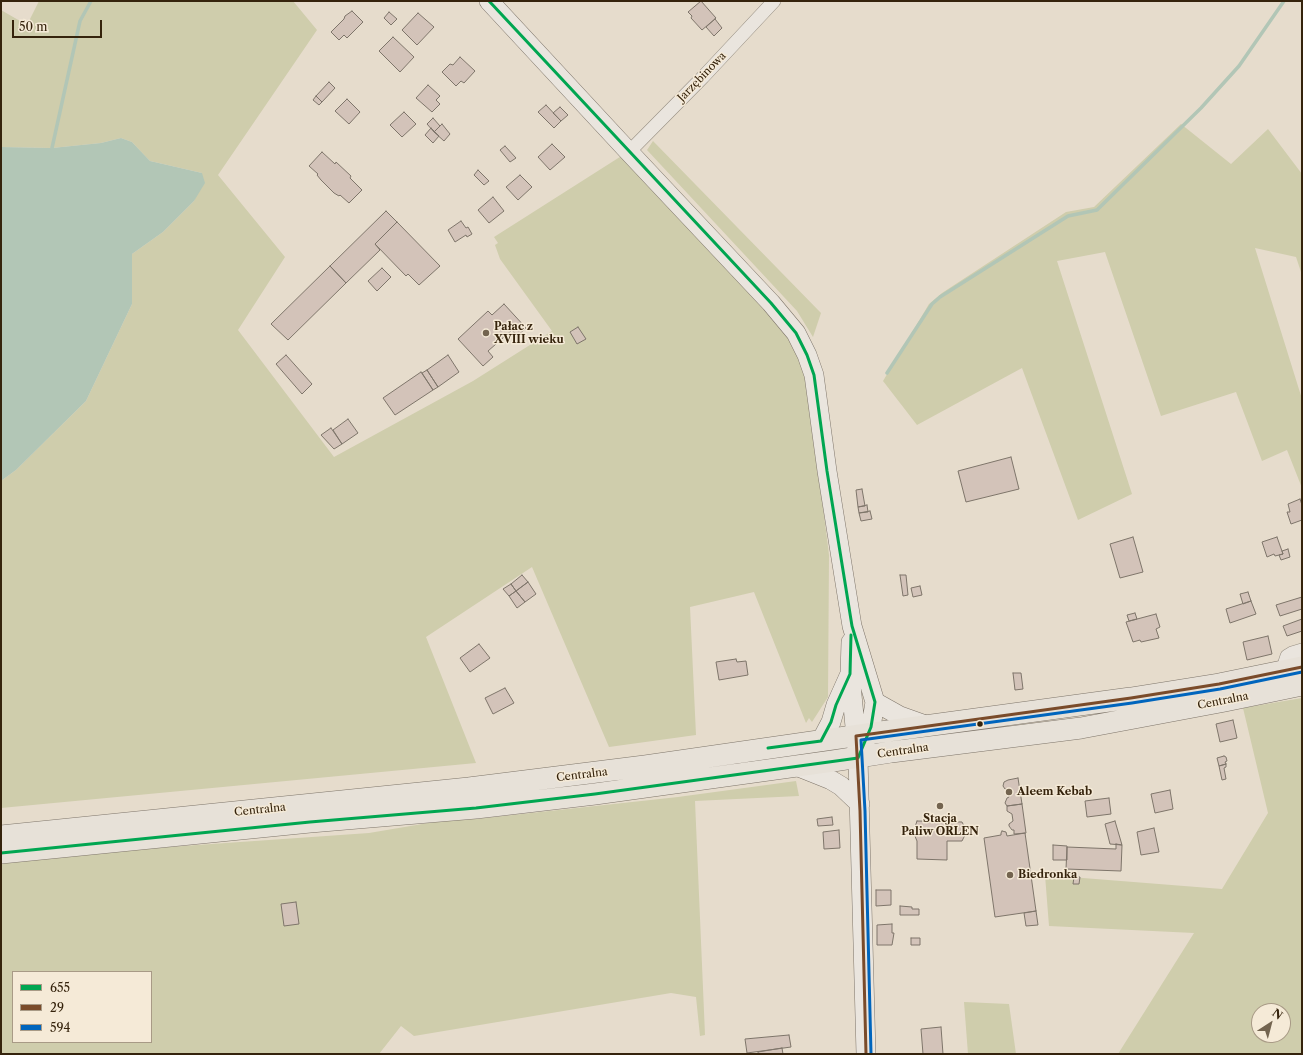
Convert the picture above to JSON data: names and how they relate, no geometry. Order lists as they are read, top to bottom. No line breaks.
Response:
{"streets":{"main road":["Centralna"],"street":["Jarzębinowa"]},"places":["Pałac z XVIII wieku","Aleem Kebab","Stacja Paliw ORLEN","Biedronka"],"lines":["transit line 655","transit line 29","transit line 594"],"legend":["655","29","594"],"scale_bar":"50 m","north":"top right"}
